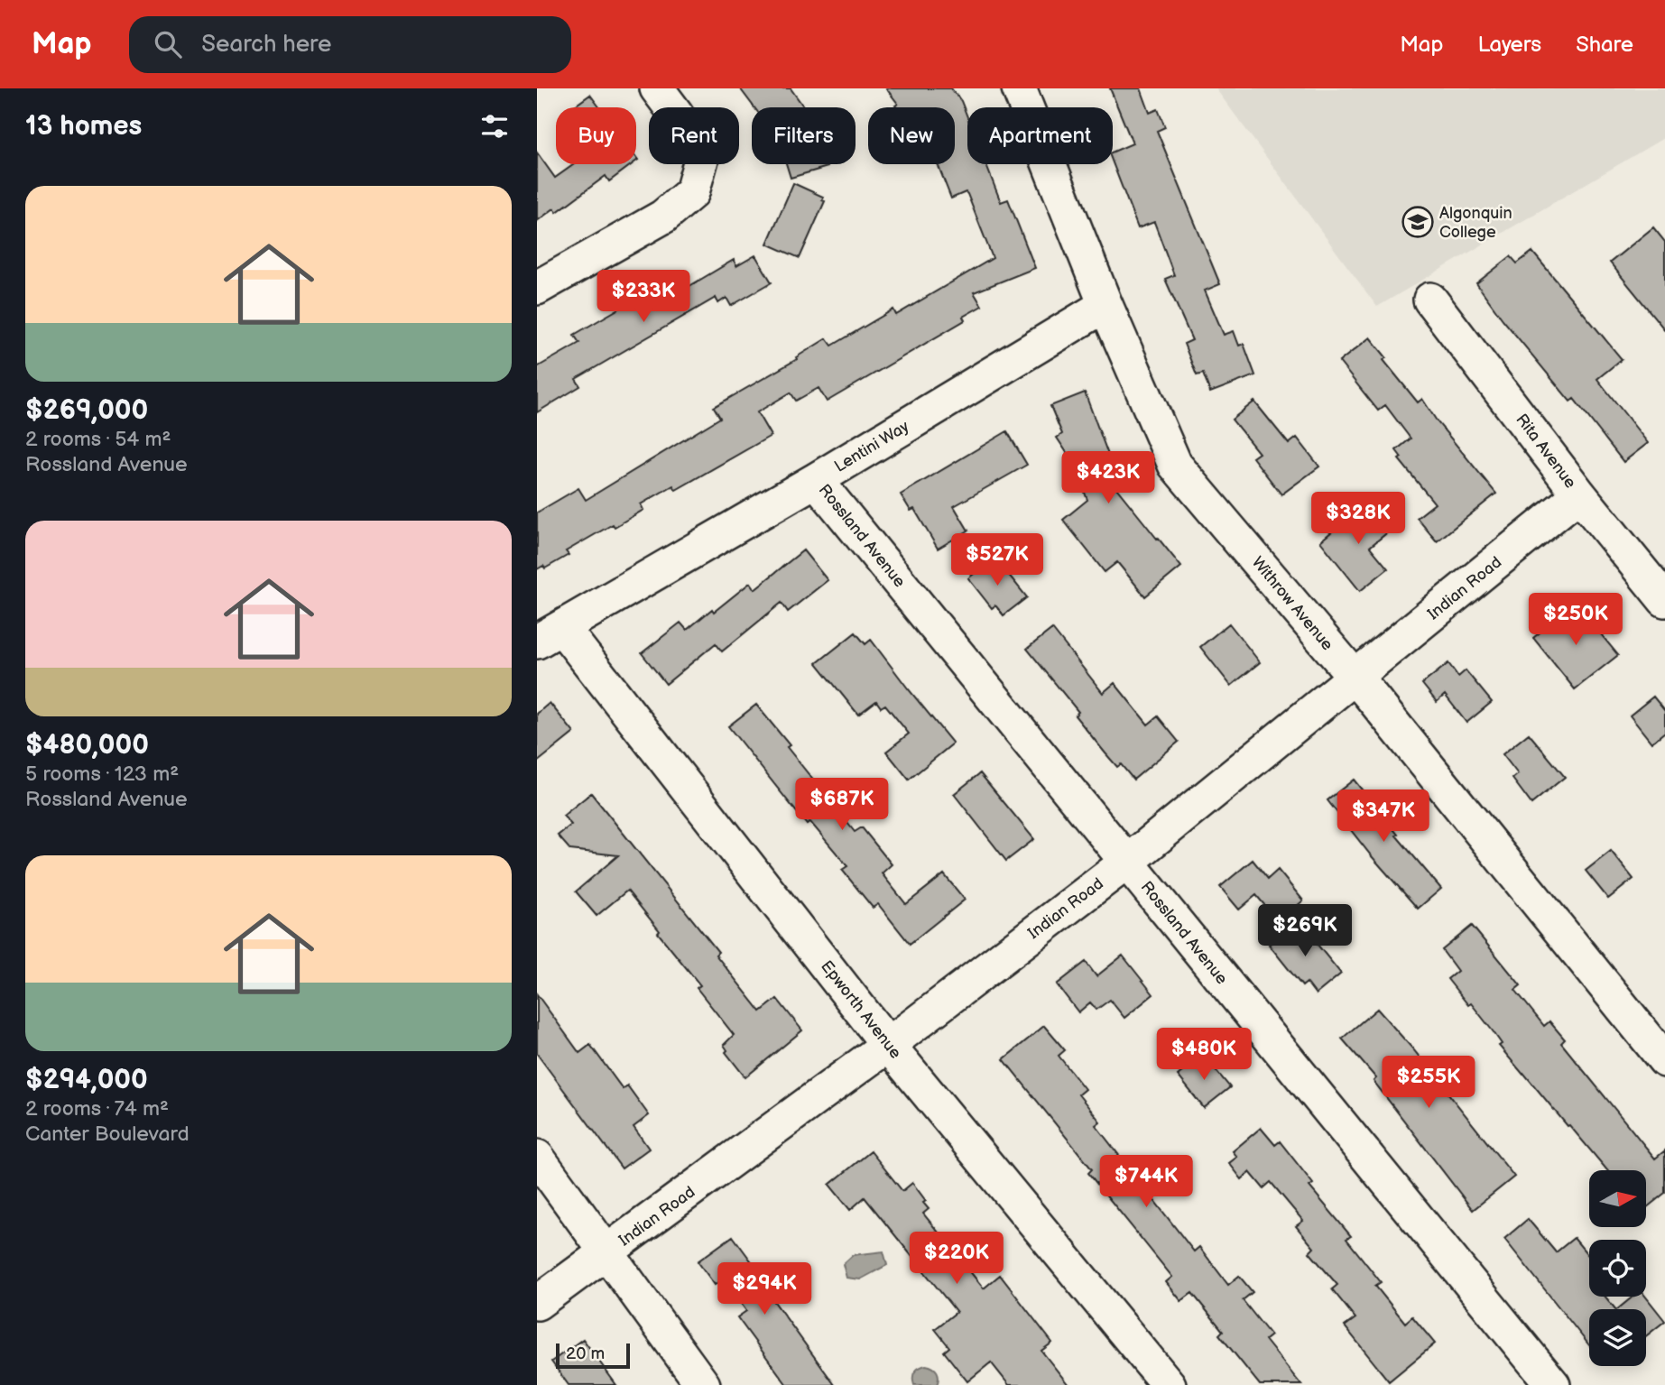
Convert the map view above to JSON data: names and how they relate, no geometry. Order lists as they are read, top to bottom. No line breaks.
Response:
{"streets":{"street":["Lentini Way","Rita Avenue","Rossland Avenue","Indian Road","Withrow Avenue","Epworth Avenue"]},"crossings":[["Lentini Way","Rossland Avenue"],["Lentini Way","Withrow Avenue"],["Lentini Way","Epworth Avenue"],["Rita Avenue","Indian Road"],["Rossland Avenue","Indian Road"],["Indian Road","Withrow Avenue"],["Indian Road","Epworth Avenue"]],"places":{"school or university":["Algonquin College"]},"scale_bar":"20 m","north":"right","page":{"header":"Map","search":"Search here","nav":["Map","Layers","Share"],"heading":"13 homes","chip":["Buy","Rent","Filters","New","Apartment"],"list":[{"name":"$269,000","note":"2 rooms · 54 m² · Rossland Avenue"},{"name":"$480,000","note":"5 rooms · 123 m² · Rossland Avenue"},{"name":"$294,000","note":"2 rooms · 74 m² · Canter Boulevard"}],"price":["$233K","$423K","$328K","$527K","$250K","$687K","$347K","$269K","$480K","$255K","$744K","$220K","$294K"],"scale":"20 m"}}
